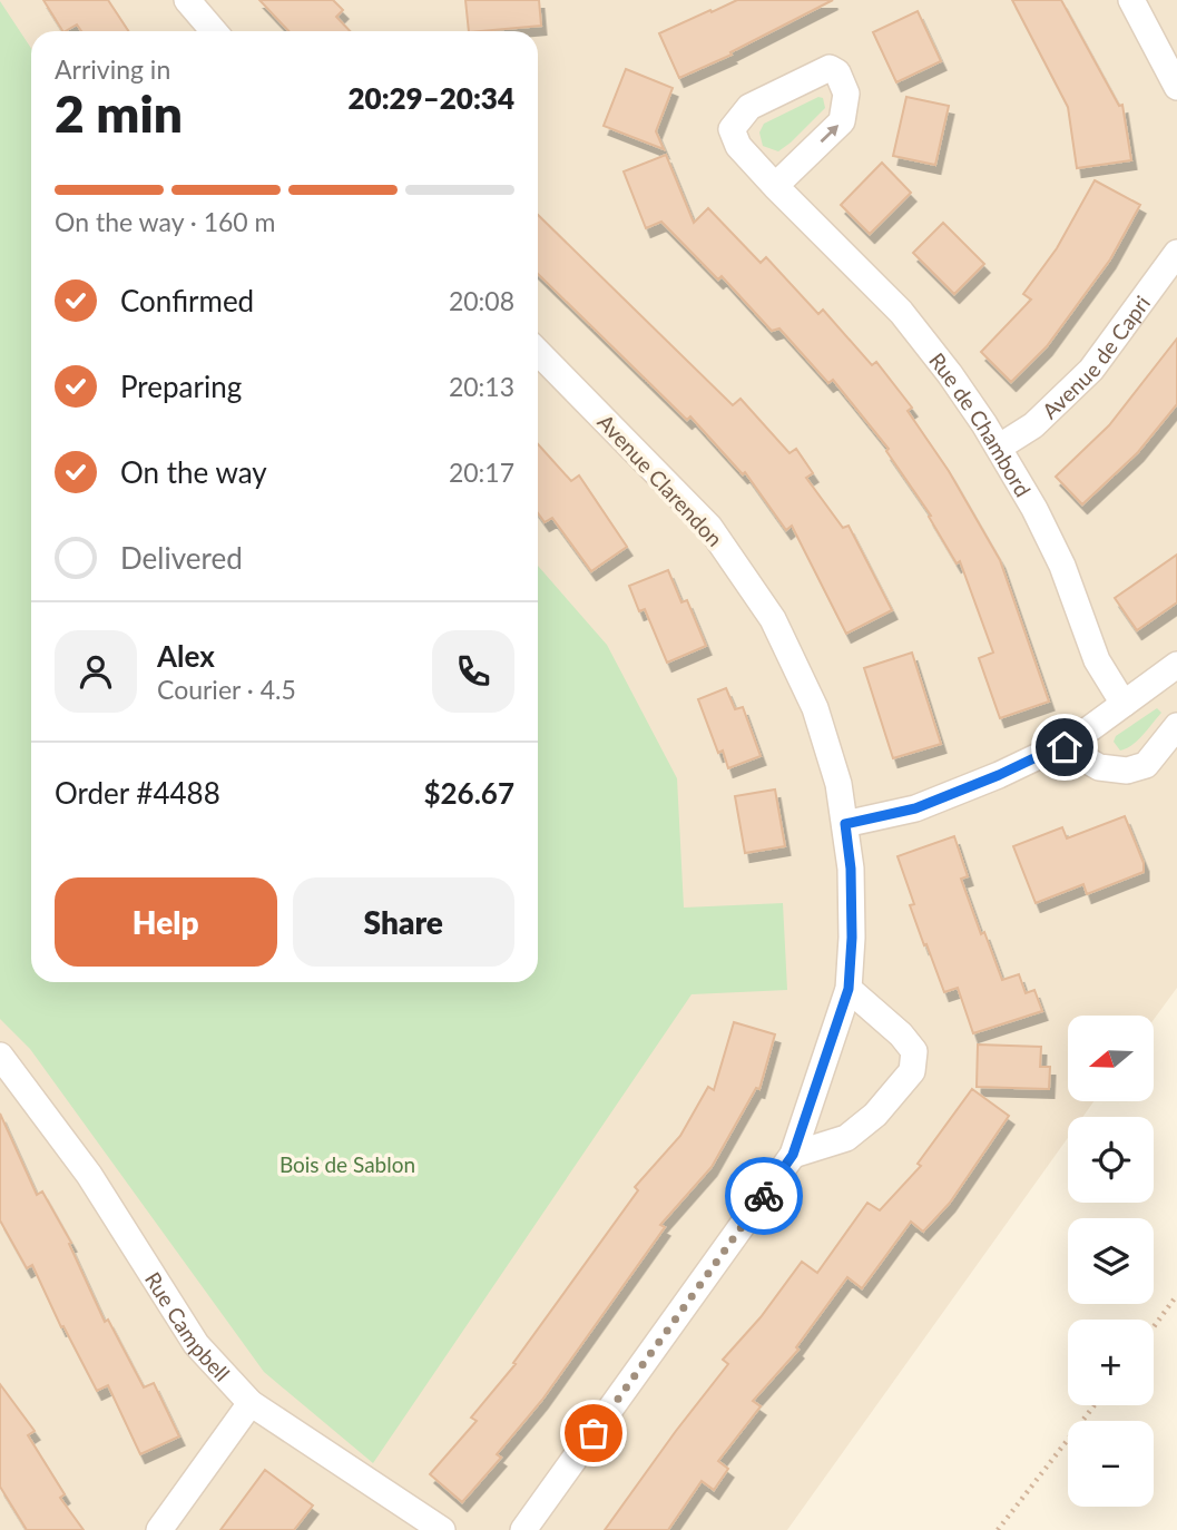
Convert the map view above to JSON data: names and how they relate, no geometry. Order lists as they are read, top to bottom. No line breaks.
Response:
{"streets":{"street":["Avenue de Capri","Rue de Chambord","Avenue Clarendon","Rue Campbell"]},"crossings":[["Avenue de Capri","Rue de Chambord"]],"parks":["Bois de Sablon"],"north":"left","page":{"heading":["2 min","Arriving in","20:29–20:34"],"panel":["Alex","Courier · 4.5","Order #4488","$26.67"],"bar":"On the way · 160 m","list":[["Confirmed","20:08"],["Preparing","20:13"],["On the way","20:17"],"Delivered"],"buttons":["Help","Share"],"map_buttons":["+","−"]}}
